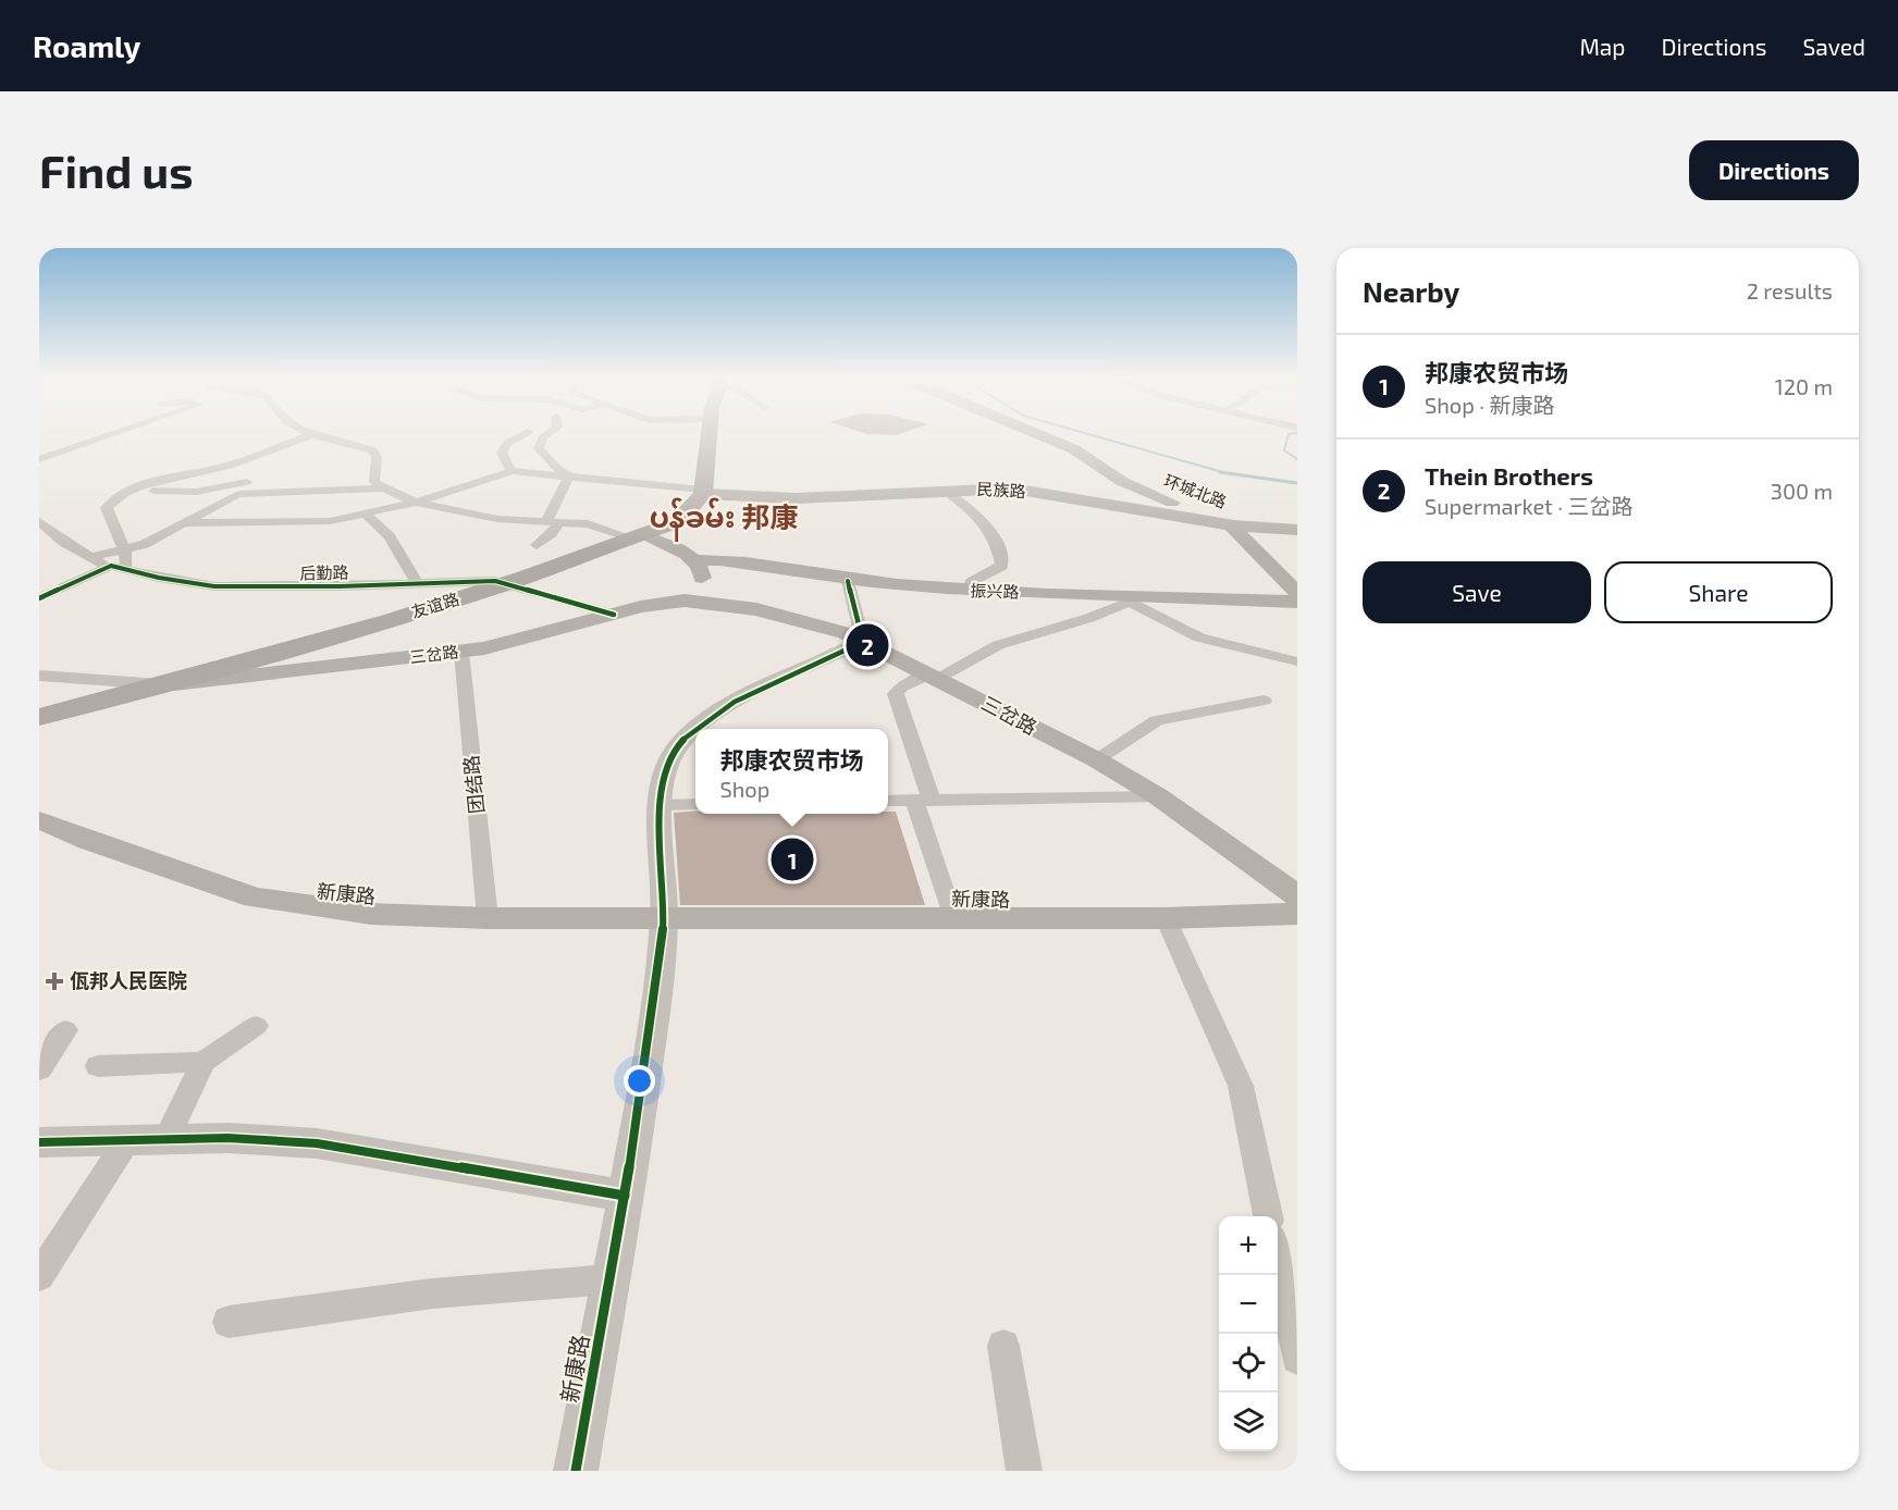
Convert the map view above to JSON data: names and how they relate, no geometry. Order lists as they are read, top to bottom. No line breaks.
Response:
{"streets":{"highway":["友谊路"],"main road":["民族路","环城北路","振兴路","三岔路","新康路"],"street":["后勤路","团结路"]},"crossings":[["民族路","环城北路"],["民族路","友谊路"],["后勤路","友谊路"],["后勤路","三岔路"],["友谊路","三岔路"],["三岔路","团结路"],["三岔路","新康路"],["团结路","新康路"]],"districts":["ပန်ခမ်း 邦康"],"places":{"health":["佤邦人民医院"]},"page":{"header":"Roamly","nav":["Map","Directions","Saved"],"buttons":["Directions",["Save","Share"]],"title":"Find us","heading":["Nearby","2 results"],"list":[{"mark":"1","name":"邦康农贸市场","note":"Shop · 新康路","value":"120 m"},{"mark":"2","name":"Thein Brothers","note":"Supermarket · 三岔路","value":"300 m"}],"pins":["2","1"],"popup":["邦康农贸市场","Shop"],"map_buttons":["+","−"]}}
